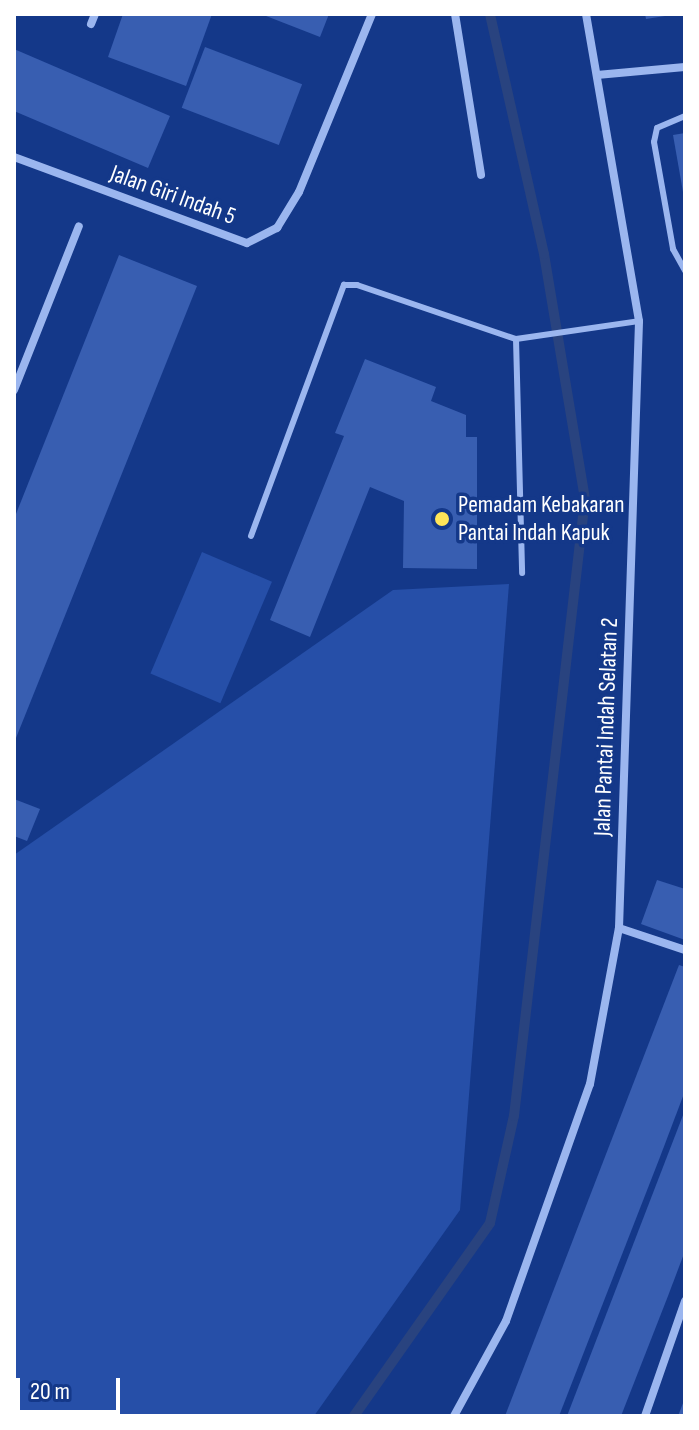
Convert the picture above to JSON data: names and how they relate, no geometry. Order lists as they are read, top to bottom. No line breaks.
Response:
{"streets":{"street":["Jalan Giri Indah 5","Jalan Pantai Indah Selatan 2"]},"places":["Pemadam Kebakaran Pantai Indah Kapuk"],"scale_bar":"20 m"}
